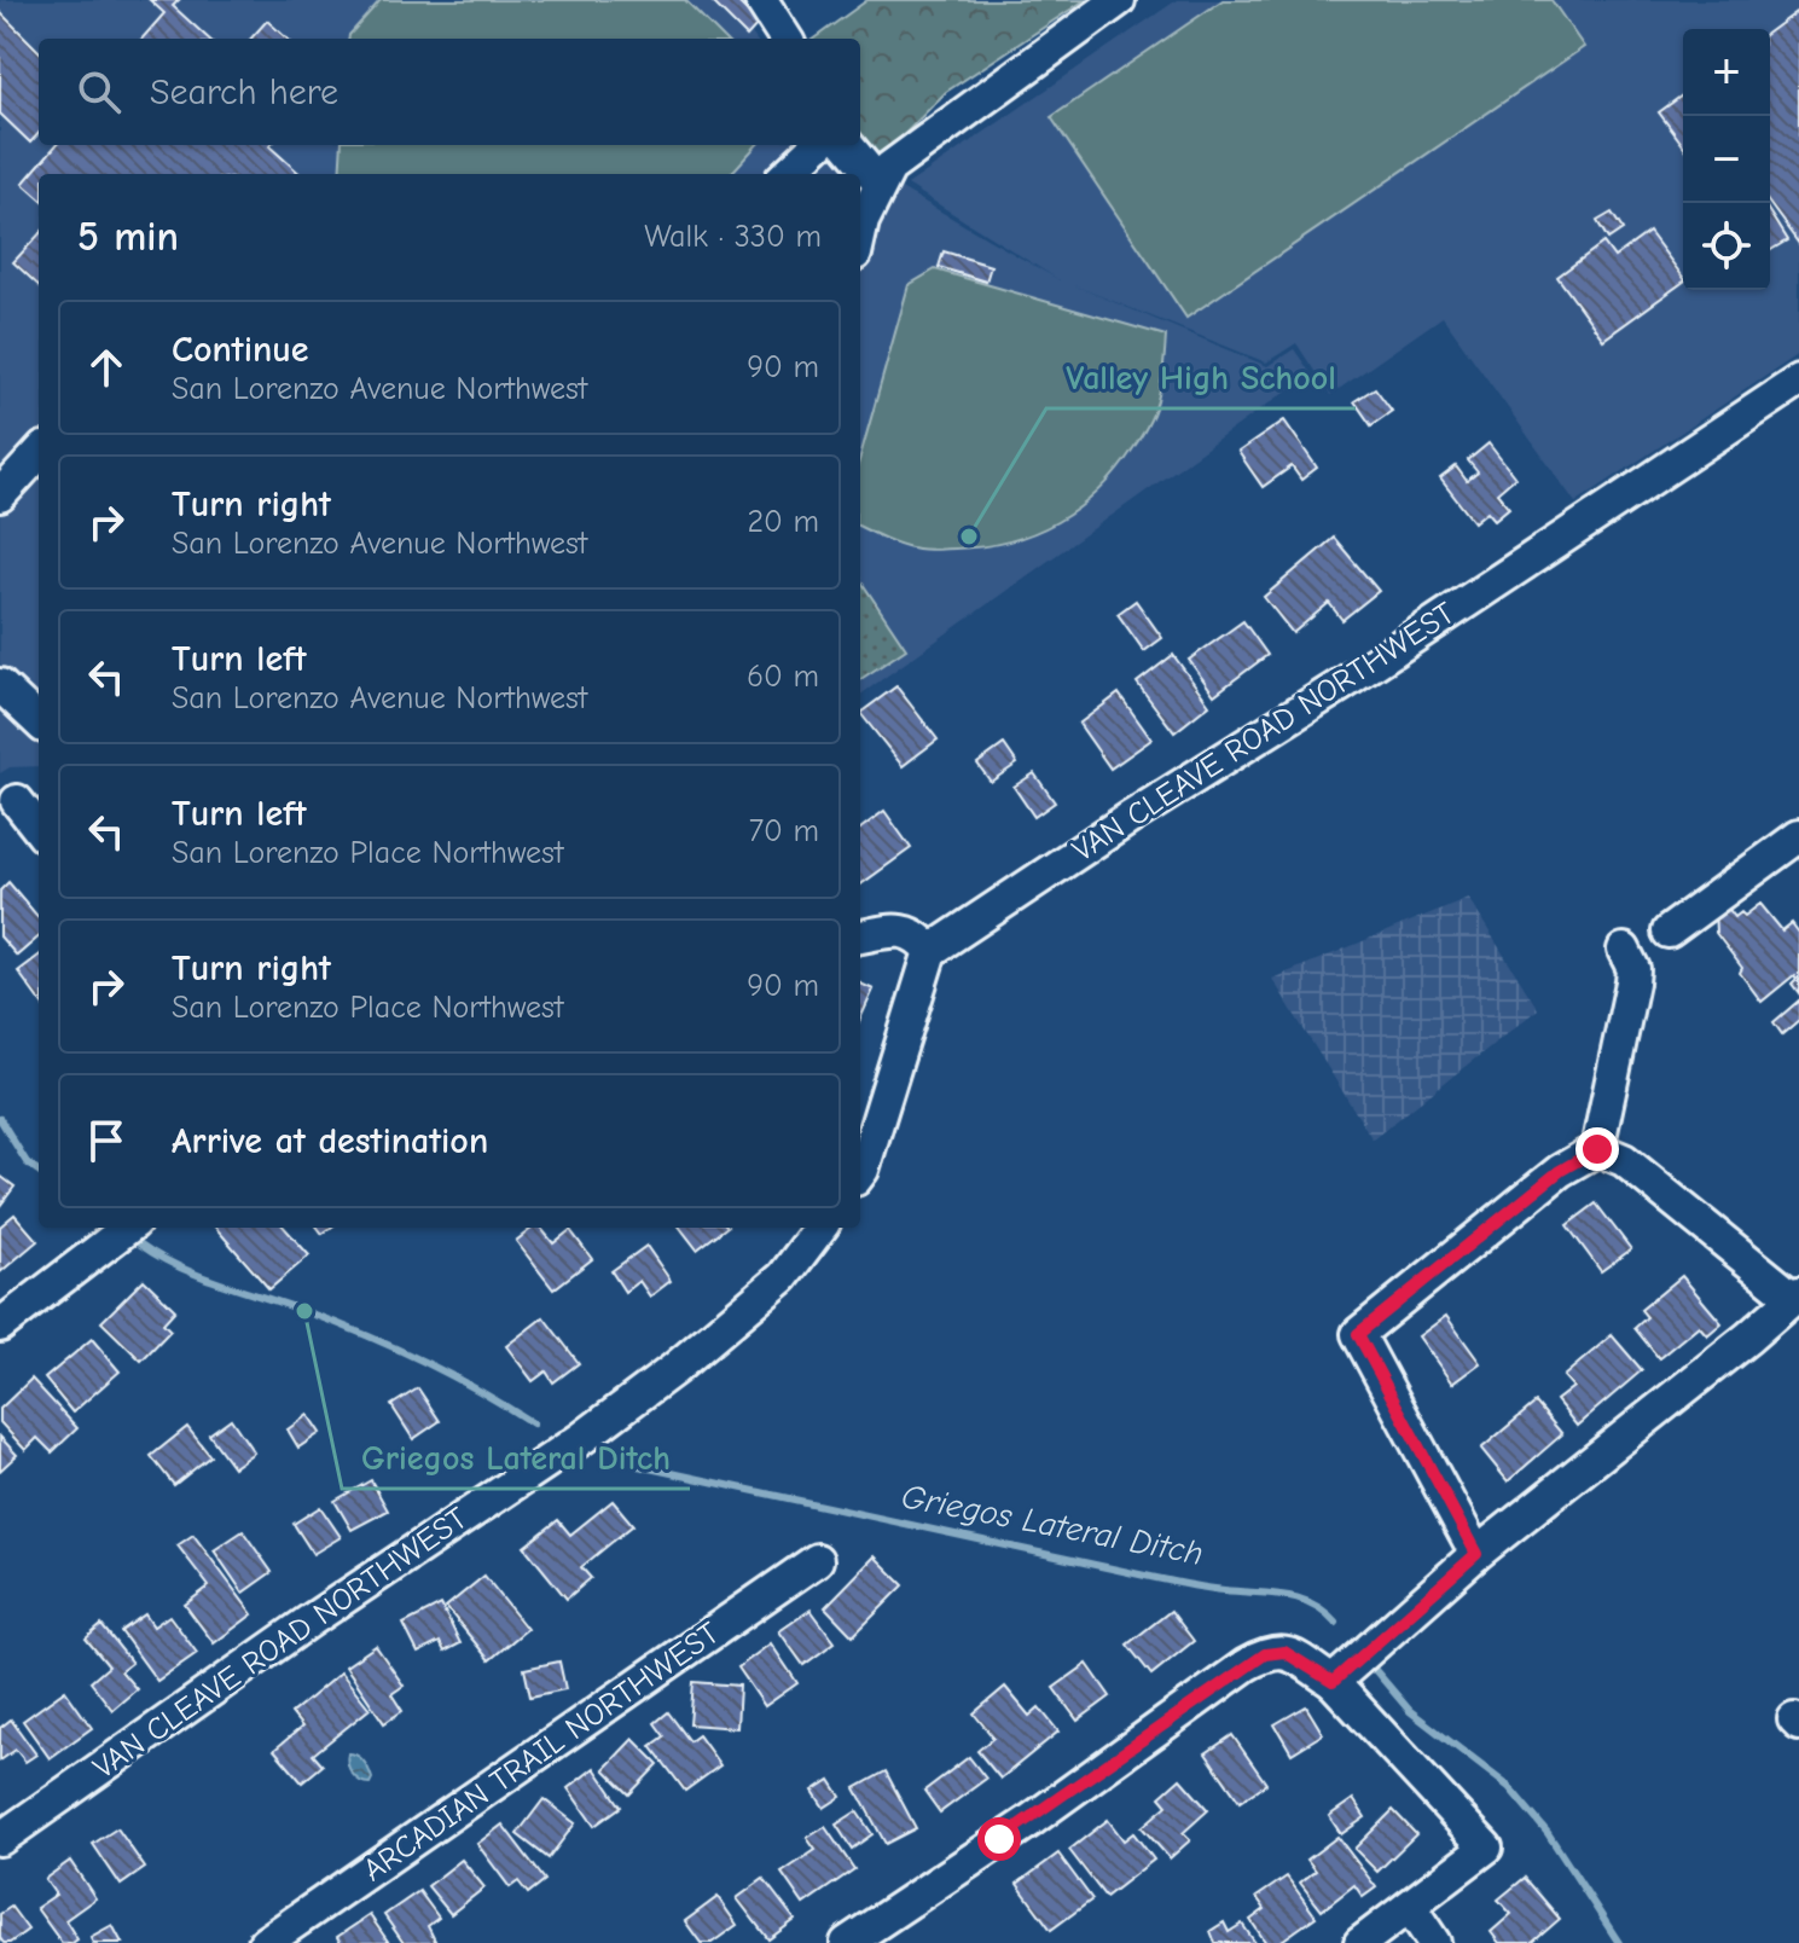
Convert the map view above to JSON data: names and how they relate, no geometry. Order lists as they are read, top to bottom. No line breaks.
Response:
{"streets":{"street":["VAN CLEAVE ROAD NORTHWEST","ARCADIAN TRAIL NORTHWEST"]},"water":["Griegos Lateral Ditch"],"places":["Valley High School","Griegos Lateral Ditch"],"page":{"map_buttons":["+","−"],"search":"Search here","heading":["5 min","Walk · 330 m"],"list":[["Continue","San Lorenzo Avenue Northwest","90 m"],["Turn right","San Lorenzo Avenue Northwest","20 m"],["Turn left","San Lorenzo Avenue Northwest","60 m"],["Turn left","San Lorenzo Place Northwest","70 m"],["Turn right","San Lorenzo Place Northwest","90 m"],"Arrive at destination"]}}
